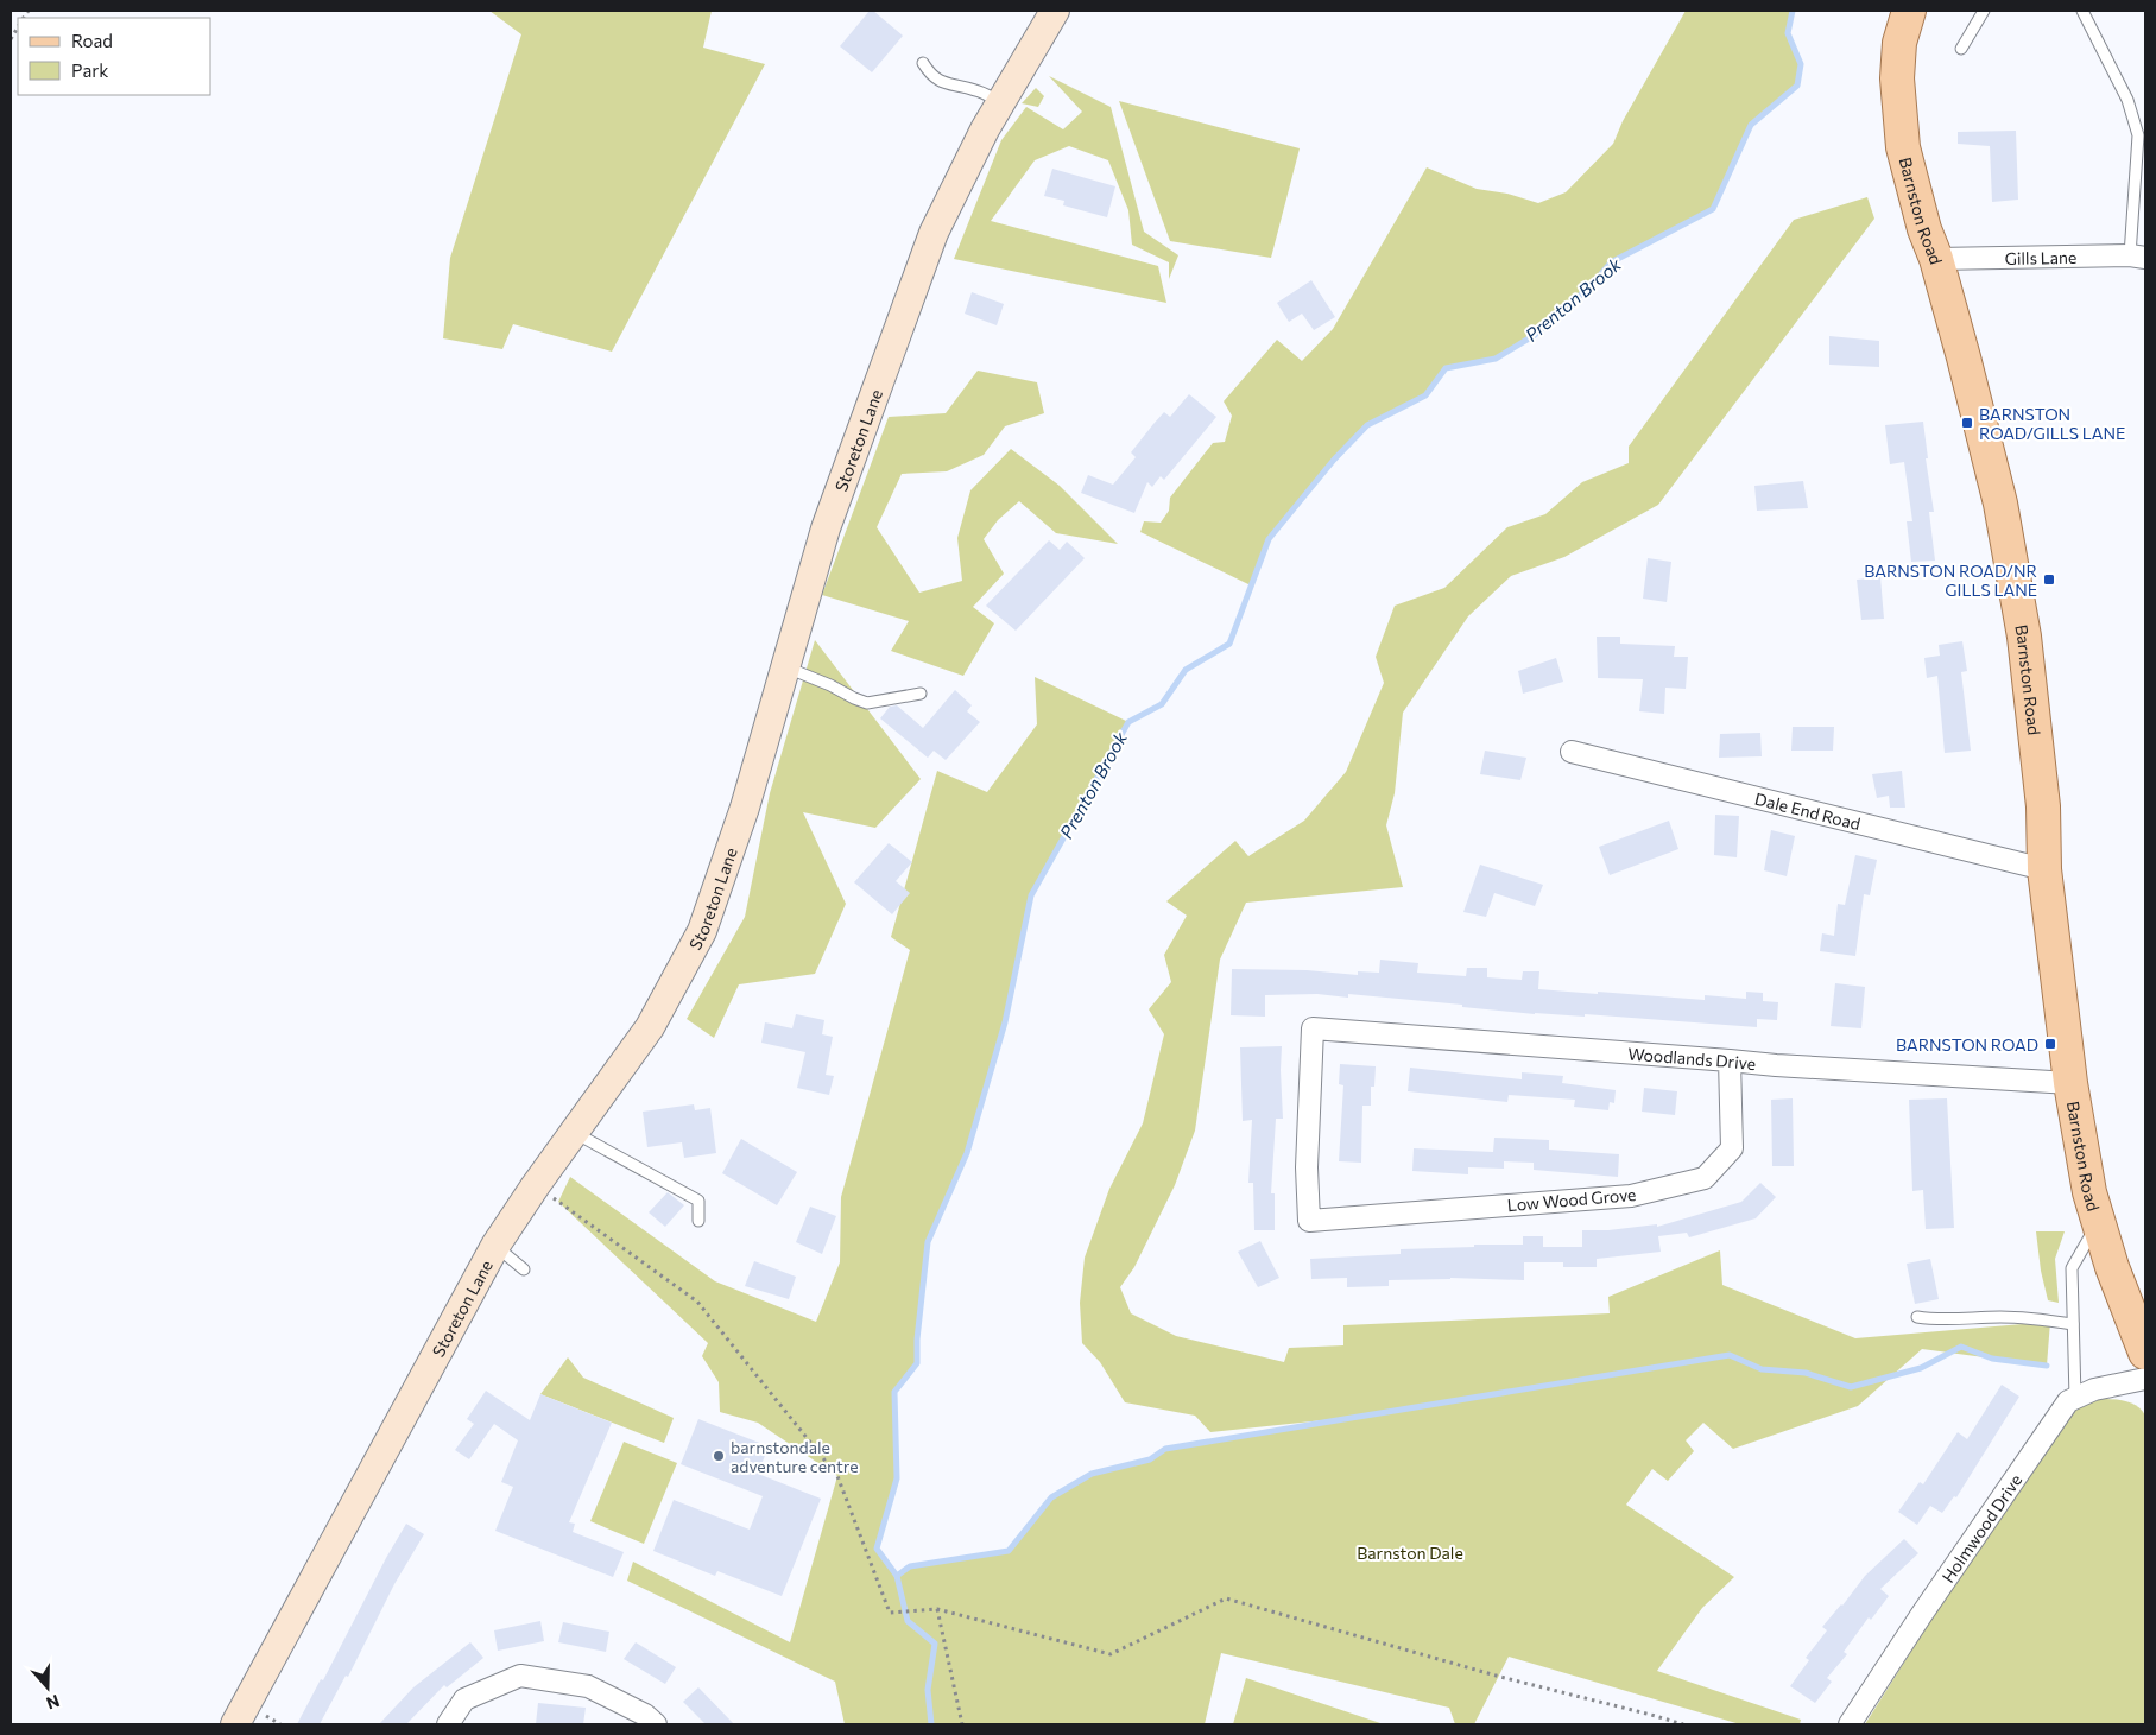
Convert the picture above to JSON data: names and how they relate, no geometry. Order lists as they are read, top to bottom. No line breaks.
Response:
{"streets":{"main road":["Barnston Road"],"street":["Gills Lane","Storeton Lane","Dale End Road","Woodlands Drive","Low Wood Grove","Holmwood Drive"]},"crossings":[["Barnston Road","Gills Lane"],["Barnston Road","Dale End Road"],["Barnston Road","Woodlands Drive"],["Woodlands Drive","Low Wood Grove"]],"water":["Prenton Brook"],"parks":["Barnston Dale"],"places":{"transit":["BARNSTON ROAD/GILLS LANE","BARNSTON ROAD/NR GILLS LANE","BARNSTON ROAD"],"other":["barnstondale adventure centre"]},"legend":["Road","Park"],"north":"bottom"}
